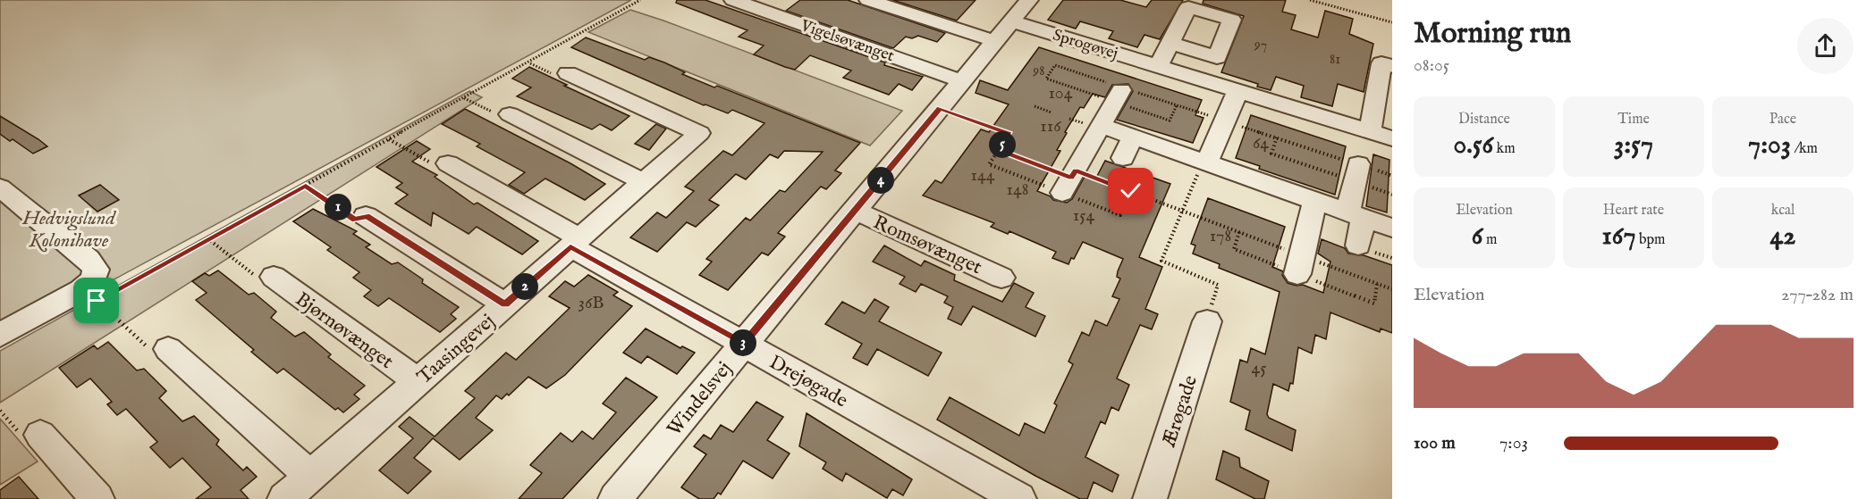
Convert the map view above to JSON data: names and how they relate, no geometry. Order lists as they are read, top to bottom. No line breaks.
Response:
{"streets":{"street":["Vigelsøvænget","Sprogøvej","Romsøvænget","Bjørnøvænget","Taasingevej","Drejøgade","Windelsvej","Ærøgade"]},"crossings":[["Vigelsøvænget","Windelsvej"],["Sprogøvej","Windelsvej"],["Romsøvænget","Windelsvej"],["Bjørnøvænget","Taasingevej"],["Taasingevej","Drejøgade"],["Drejøgade","Windelsvej"]],"parks":["Hedvigslund Kolonihave"],"house_numbers":["97","81","98","104","116","64","144","148","154","178","36B","45"],"page":{"heading":["Morning run","08:05"],"stats":[["Distance","0.56 km"],["Time","3:57"],["Pace","7:03 /km"],["Elevation","6 m"],["Heart rate","167 bpm"],["kcal","42"]],"pins":["5","4","1","2","3"],"chart":["Elevation","277–282 m"],"list":[{"name":"100 m","note":"7:03"}]}}
